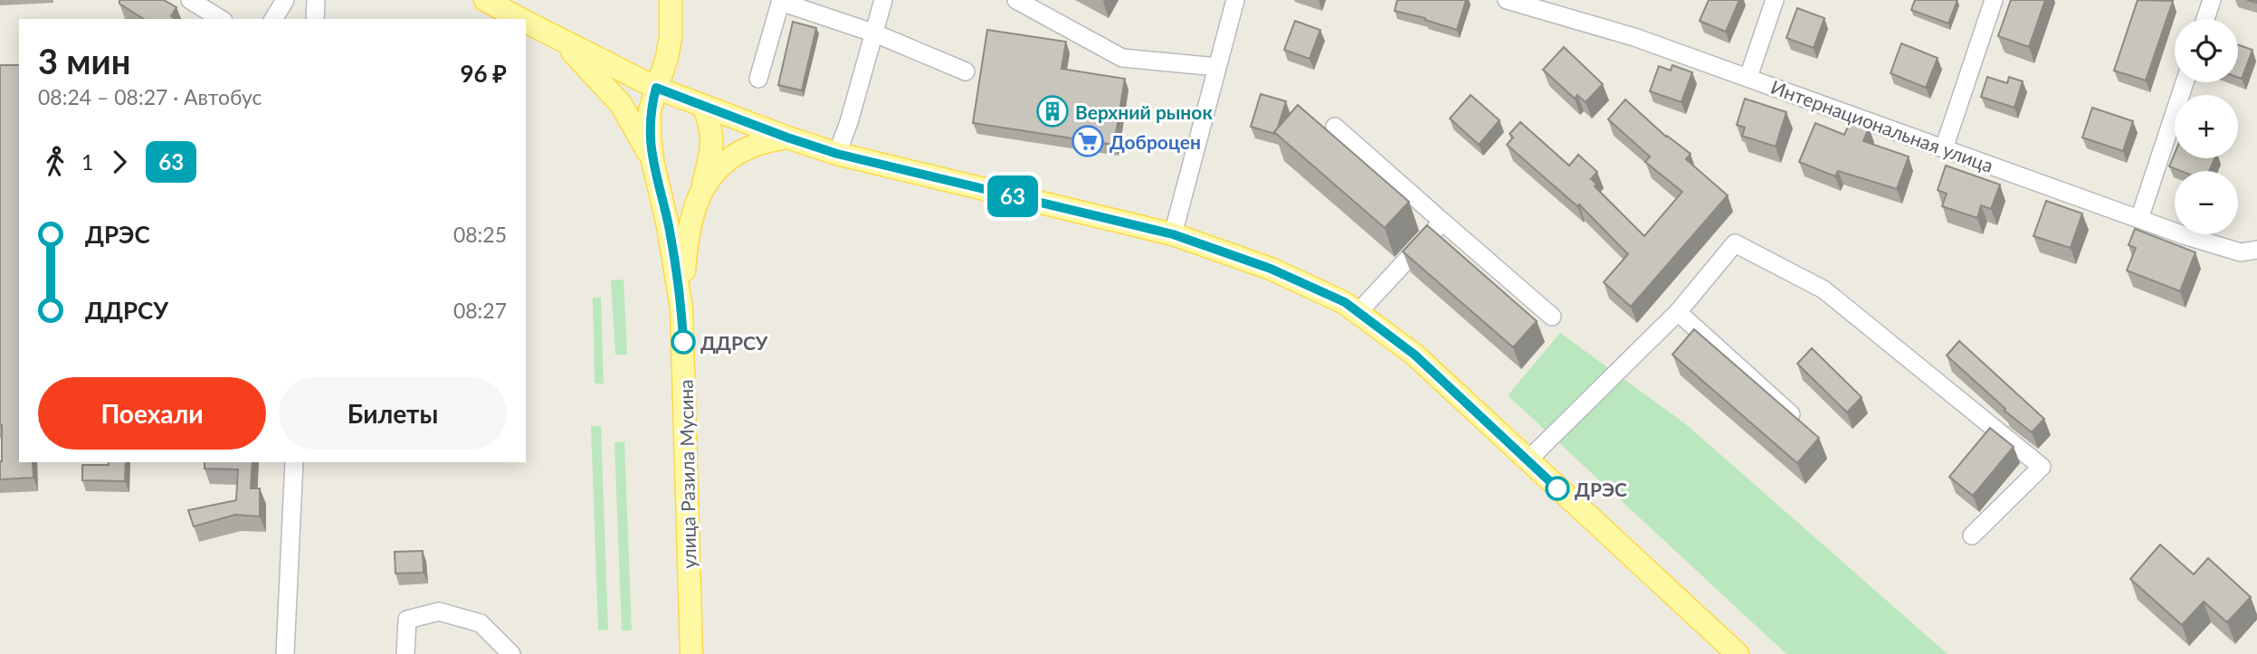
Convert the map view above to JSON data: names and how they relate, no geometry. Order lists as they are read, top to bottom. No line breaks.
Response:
{"streets":{"main road":["улица Разила Мусина"],"street":["Интернациональная улица"]},"places":{"building":["Верхний рынок"],"supermarket":["Доброцен"],"other":["ДДРСУ","ДРЭС"]},"lines":["bus line 63"],"page":{"on_map":"63","map_buttons":["+","−"],"heading":["3 мин","08:24 – 08:27 · Автобус","96 ₽"],"legs":["1","63"],"list":[{"name":"ДРЭС","value":"08:25"},{"name":"ДДРСУ","value":"08:27"}],"buttons":["Поехали","Билеты"]}}
